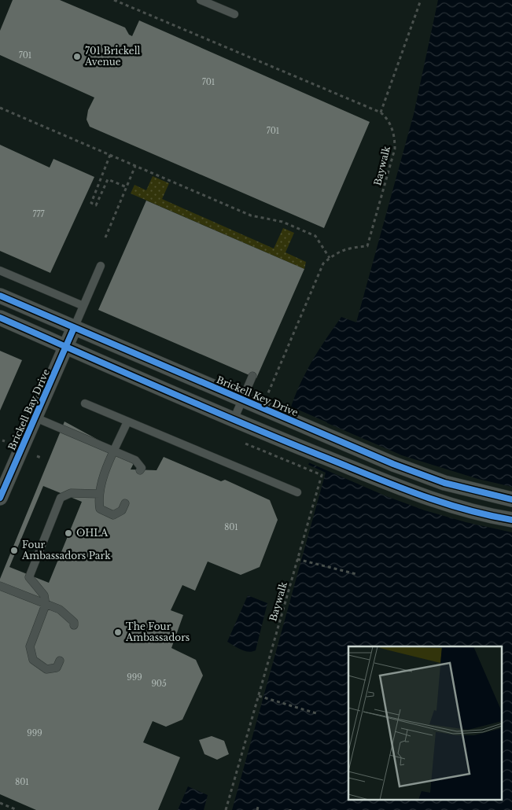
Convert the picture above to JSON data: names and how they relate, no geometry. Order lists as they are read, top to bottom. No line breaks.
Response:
{"streets":{"street":["Brickell Key Drive","Brickell Bay Drive"],"path":["Baywalk"]},"crossings":[["Brickell Key Drive","Brickell Bay Drive"]],"places":["701 Brickell Avenue","OHLA","Four Ambassadors Park","The Four Ambassadors"],"house_numbers":["701","701","701","777","801","999","905","999","801"]}
